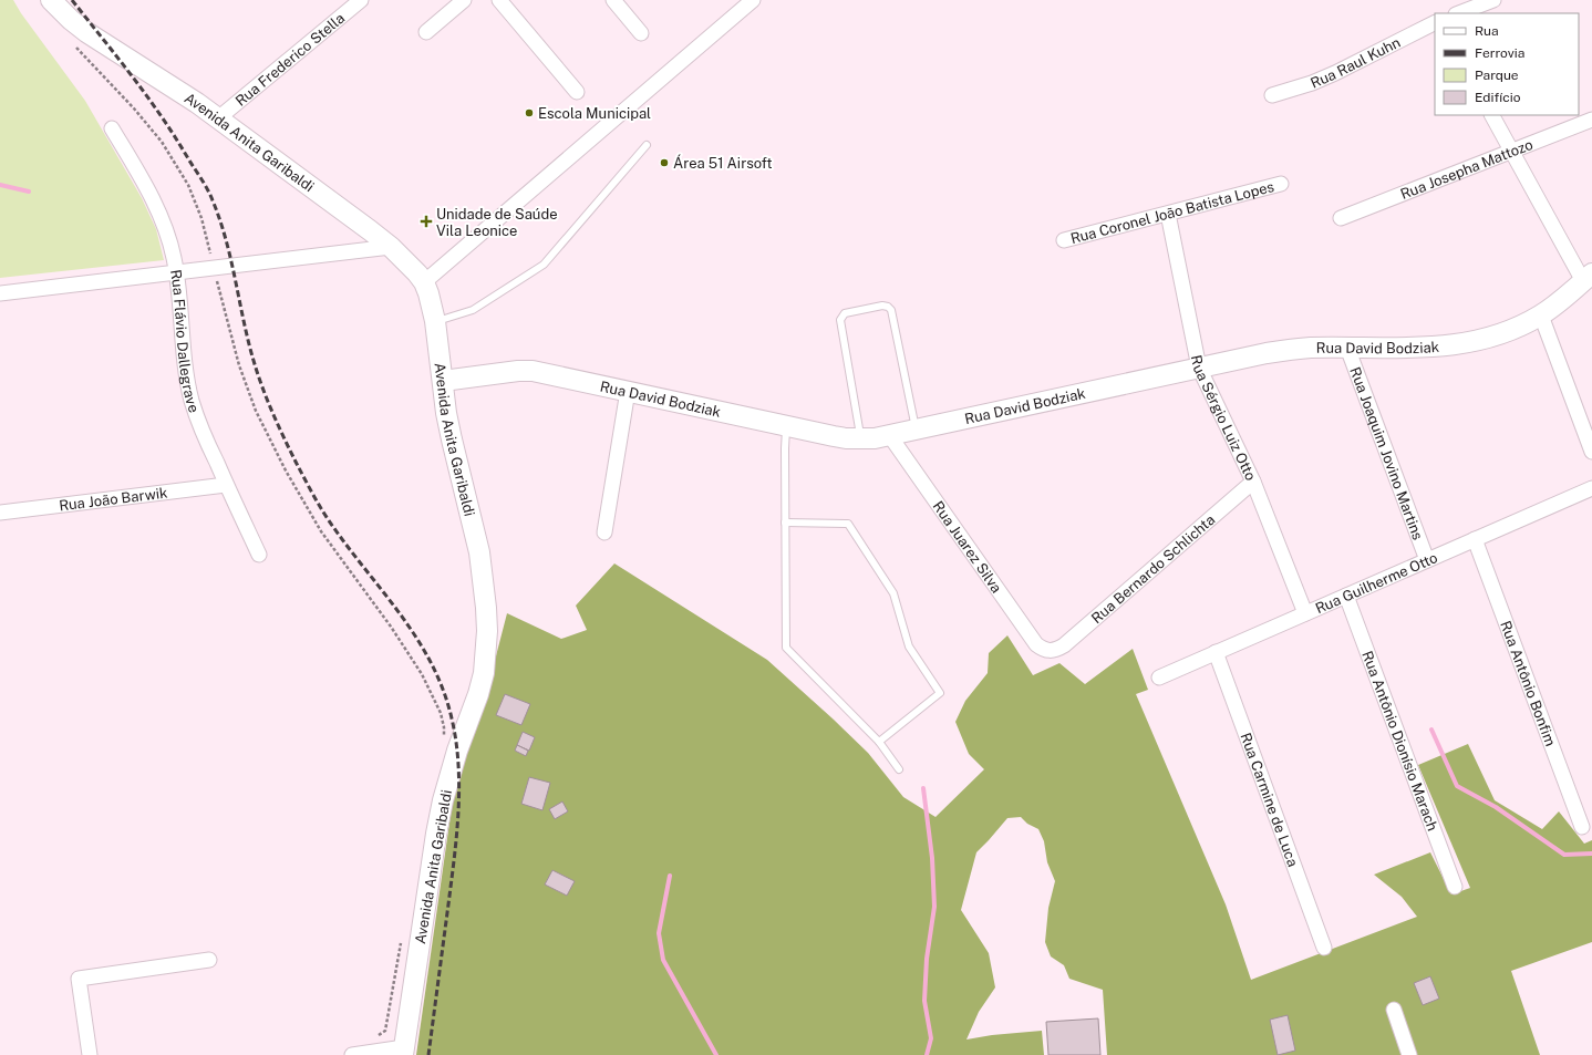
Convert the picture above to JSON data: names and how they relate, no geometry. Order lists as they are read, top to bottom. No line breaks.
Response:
{"streets":{"main road":["Avenida Anita Garibaldi","Rua David Bodziak"],"street":["Rua Frederico Stella","Rua Raul Kuhn","Rua Josepha Mattozo","Rua Coronel João Batista Lopes","Rua Flávio Dallegrave","Rua Sérgio Luiz Otto","Rua Joaquim Jovino Martins","Rua João Barwik","Rua Juarez Silva","Rua Bernardo Schlichta","Rua Guilherme Otto","Rua Antônio Bonfim","Rua Antônio Dionísio Marach","Rua Carmine de Luca"]},"crossings":[["Rua Frederico Stella","Avenida Anita Garibaldi"],["Avenida Anita Garibaldi","Rua David Bodziak"],["Rua Coronel João Batista Lopes","Rua Sérgio Luiz Otto"],["Rua Flávio Dallegrave","Rua João Barwik"],["Rua David Bodziak","Rua Sérgio Luiz Otto"],["Rua David Bodziak","Rua Joaquim Jovino Martins"],["Rua David Bodziak","Rua Juarez Silva"],["Rua Sérgio Luiz Otto","Rua Bernardo Schlichta"],["Rua Sérgio Luiz Otto","Rua Guilherme Otto"],["Rua Joaquim Jovino Martins","Rua Guilherme Otto"],["Rua Juarez Silva","Rua Bernardo Schlichta"],["Rua Guilherme Otto","Rua Antônio Bonfim"],["Rua Guilherme Otto","Rua Antônio Dionísio Marach"],["Rua Guilherme Otto","Rua Carmine de Luca"]],"places":{"other":["Escola Municipal","Área 51 Airsoft"],"health":["Unidade de Saúde Vila Leonice"]},"legend":["Rua","Ferrovia","Parque","Edifício"]}
